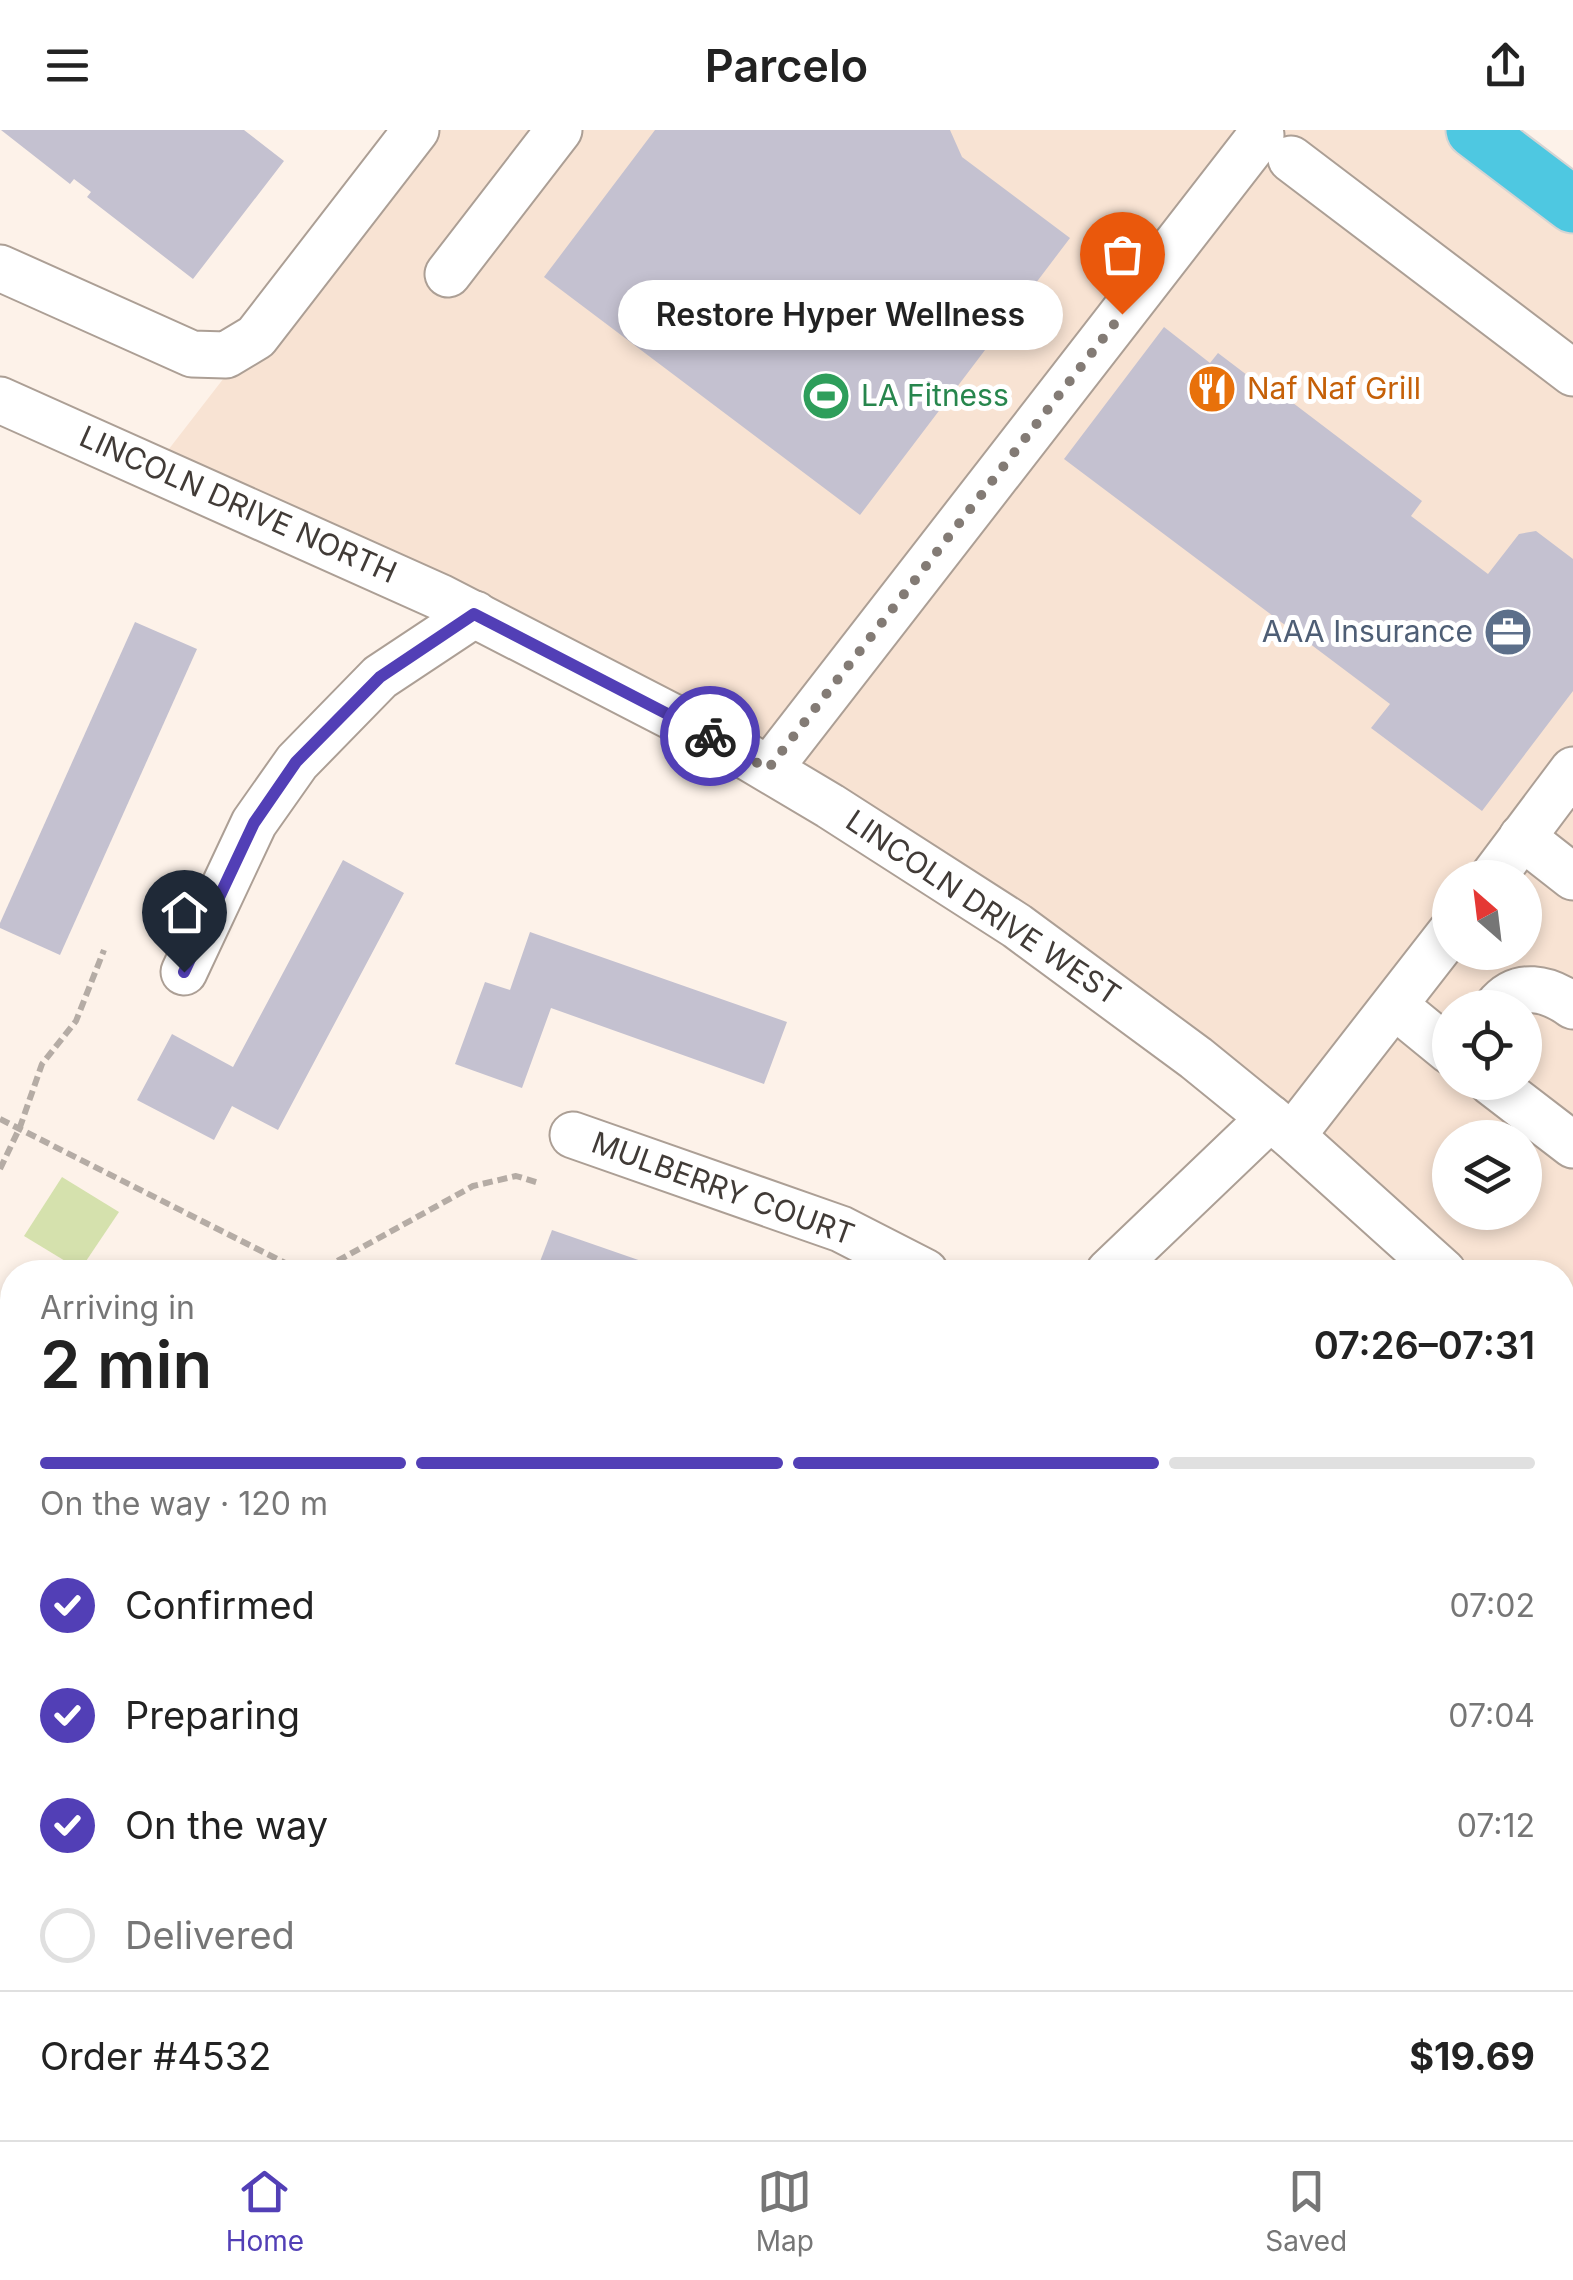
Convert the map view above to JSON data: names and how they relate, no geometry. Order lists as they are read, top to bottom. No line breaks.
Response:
{"streets":{"street":["LINCOLN DRIVE NORTH","LINCOLN DRIVE WEST","MULBERRY COURT"]},"crossings":[["LINCOLN DRIVE NORTH","LINCOLN DRIVE WEST"]],"places":{"other":["Restore Hyper Wellness"],"restaurant":["Naf Naf Grill"],"sports":["LA Fitness"],"office":["AAA Insurance"]},"north":"top left","page":{"header":"Parcelo","bubble":"Restore Hyper Wellness","heading":["2 min","Arriving in","07:26–07:31"],"panel":["Order #4532","$19.69"],"bar":"On the way · 120 m","list":[["Confirmed","07:02"],["Preparing","07:04"],["On the way","07:12"],"Delivered"],"tabs":["Home","Map","Saved"]}}
